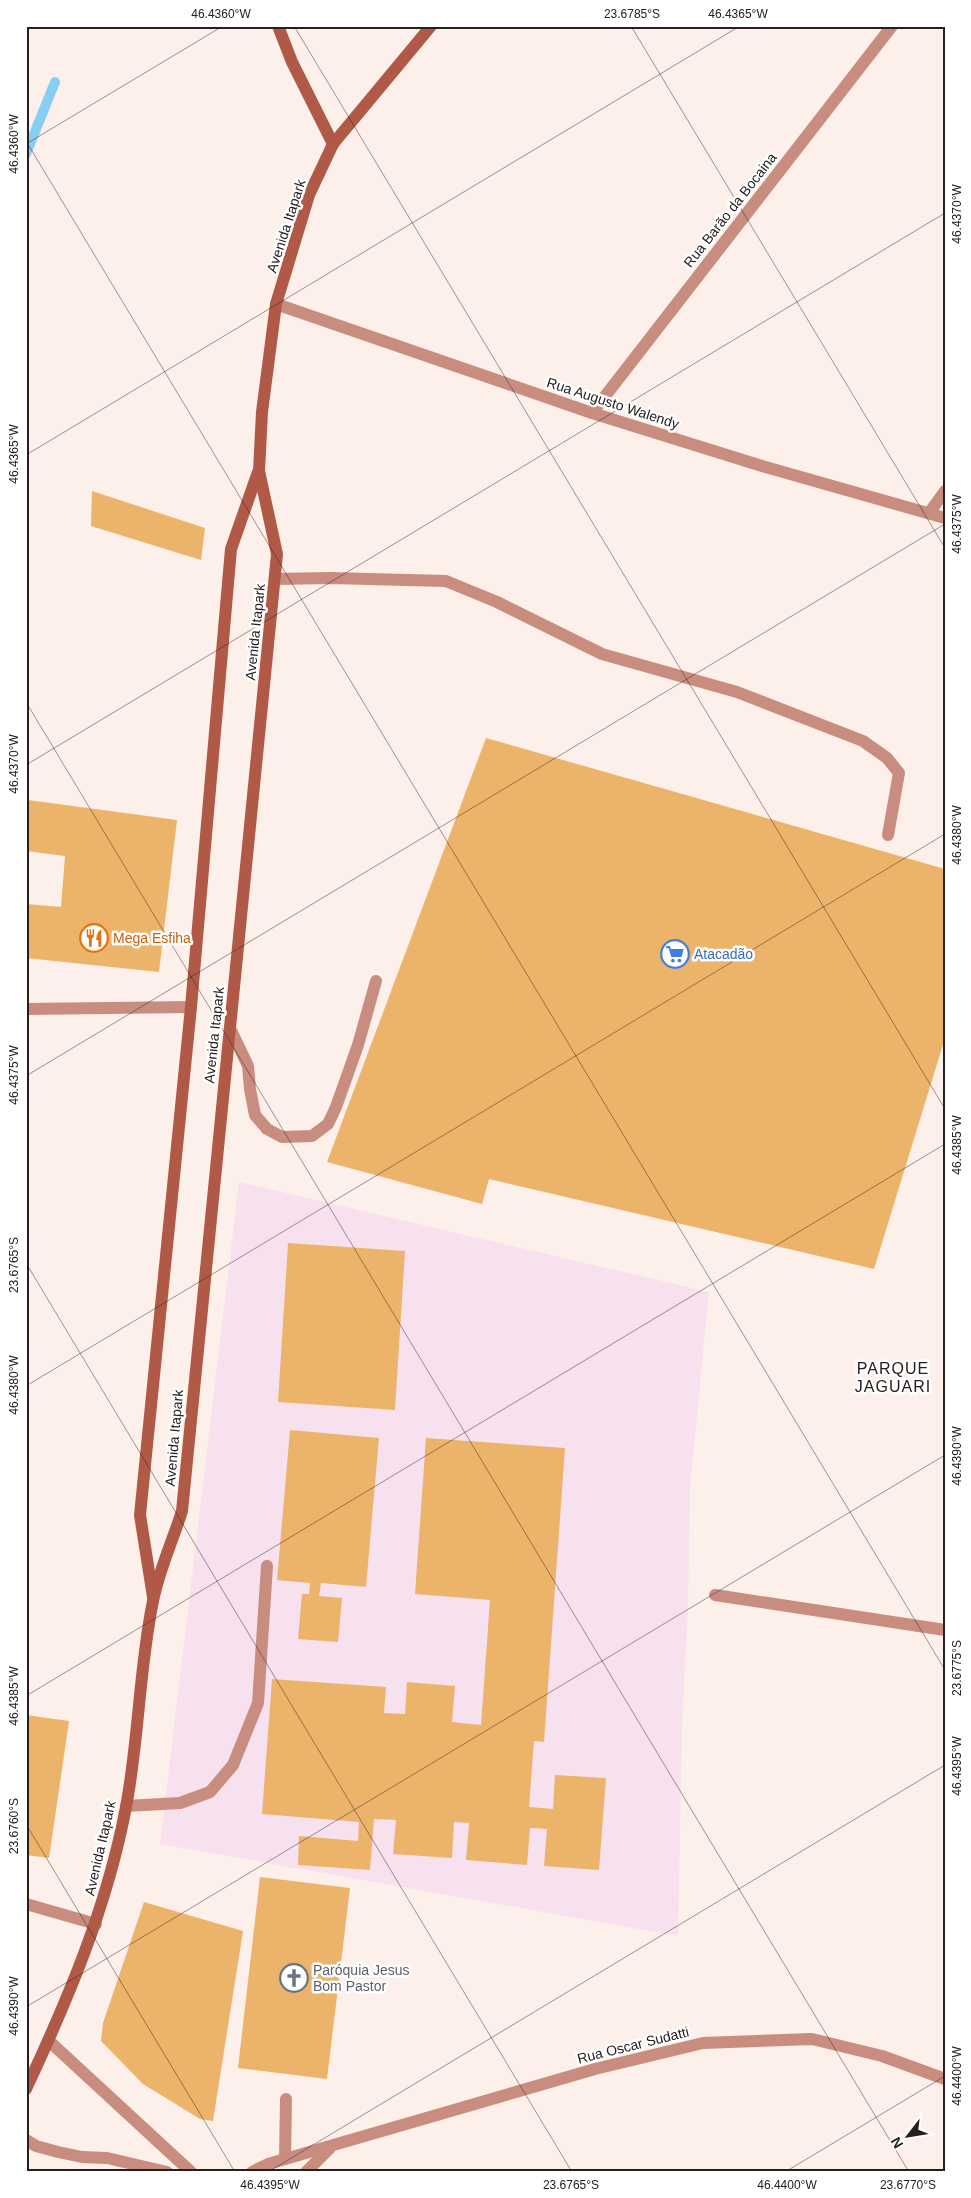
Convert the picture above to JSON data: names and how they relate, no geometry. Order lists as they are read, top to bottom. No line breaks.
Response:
{"streets":{"main road":["Avenida Itapark"],"street":["Rua Barão da Bocaina","Rua Augusto Walendy","Rua Oscar Sudatti"]},"crossings":[["Rua Barão da Bocaina","Rua Augusto Walendy"],["Avenida Itapark","Rua Augusto Walendy"]],"districts":["PARQUE JAGUARI"],"places":{"restaurant":["Mega Esfiha"],"supermarket":["Atacadão"],"church":["Paróquia Jesus Bom Pastor"]},"north":"bottom left","coordinates":["46.4360°W","23.6785°S","46.4365°W","46.4370°W","46.4375°W","46.4380°W","46.4385°W","23.6765°S","46.4390°W","23.6775°S","46.4395°W","23.6760°S","46.4400°W","23.6770°S"]}
